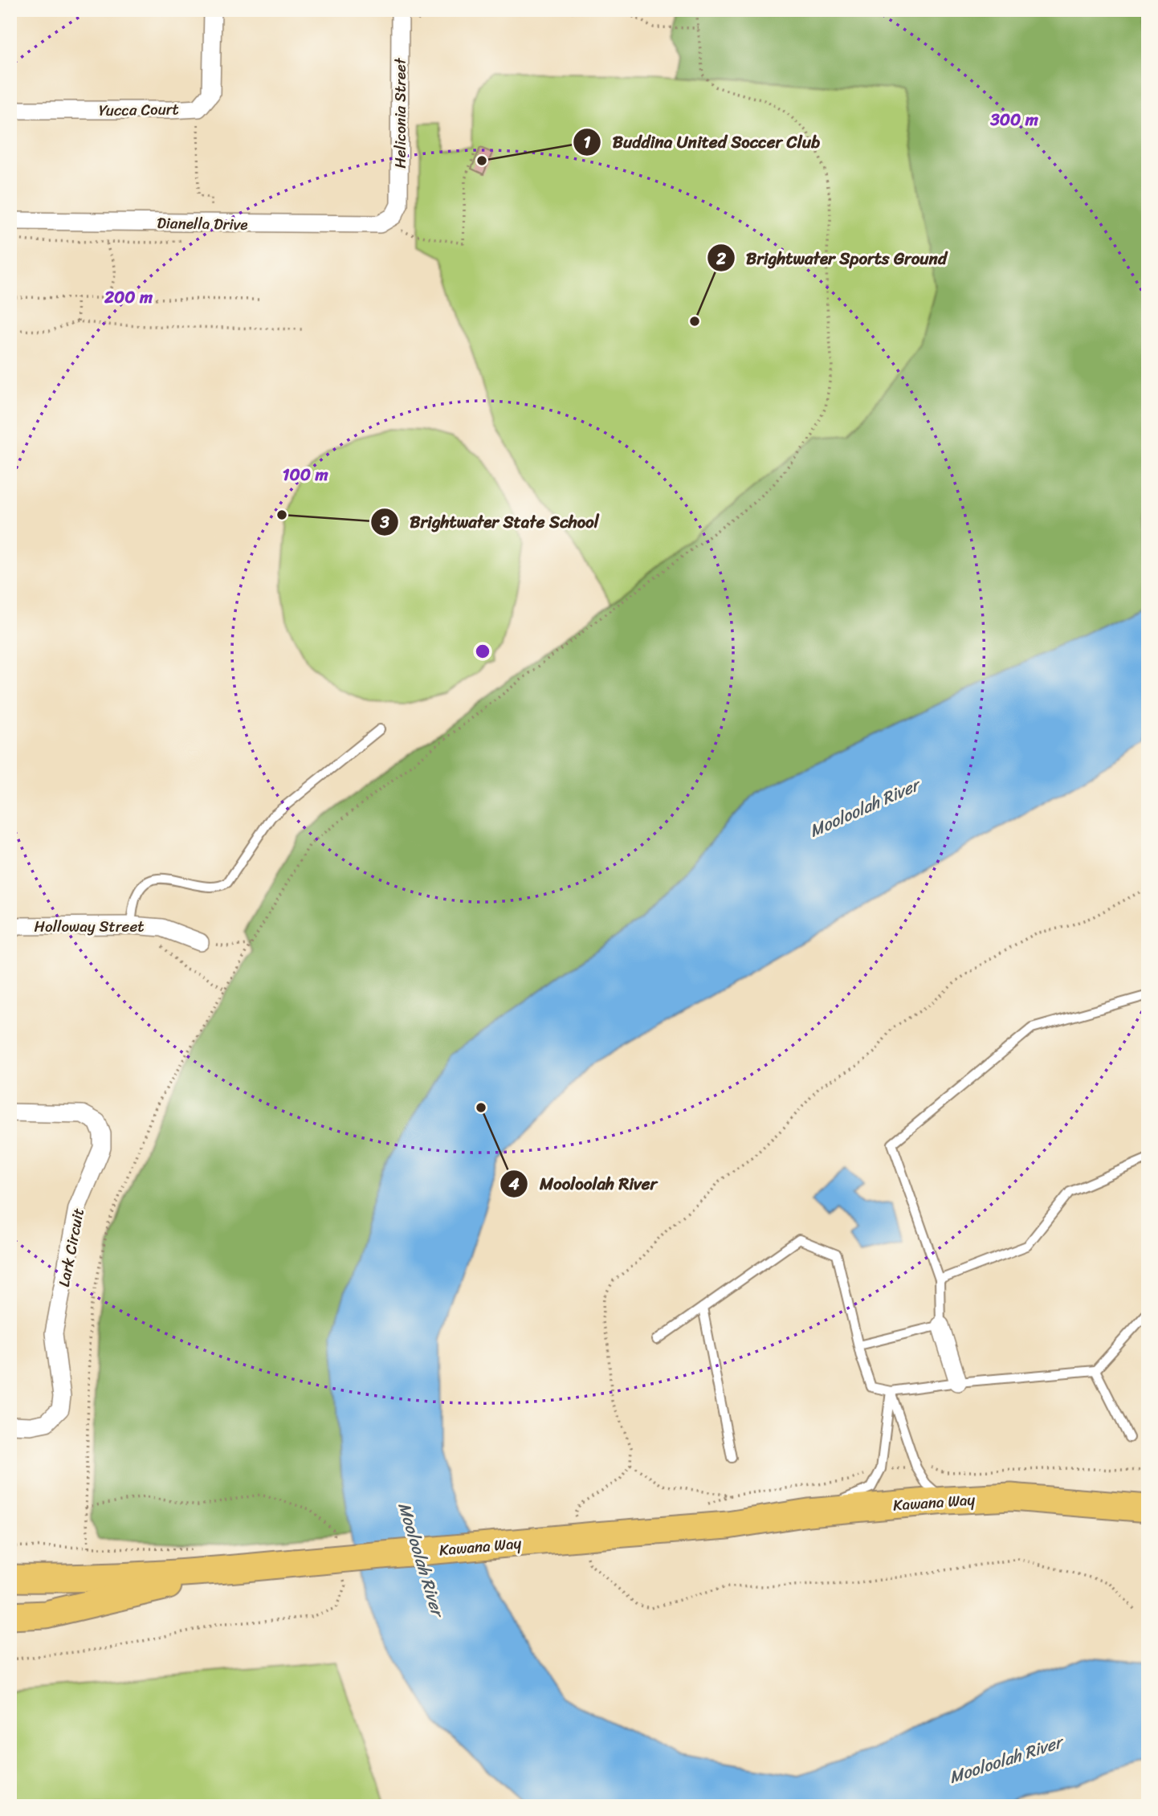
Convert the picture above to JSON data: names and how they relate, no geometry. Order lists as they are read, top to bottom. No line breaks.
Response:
{"streets":{"main road":["Kawana Way"],"street":["Yucca Court","Heliconia Street","Dianella Drive","Holloway Street","Lark Circuit"]},"crossings":[["Heliconia Street","Dianella Drive"]],"water":["Mooloolah River"],"places":["Buddina United Soccer Club","Brightwater Sports Ground","Brightwater State School","Mooloolah River"],"rings":["300 m","200 m","100 m"]}
